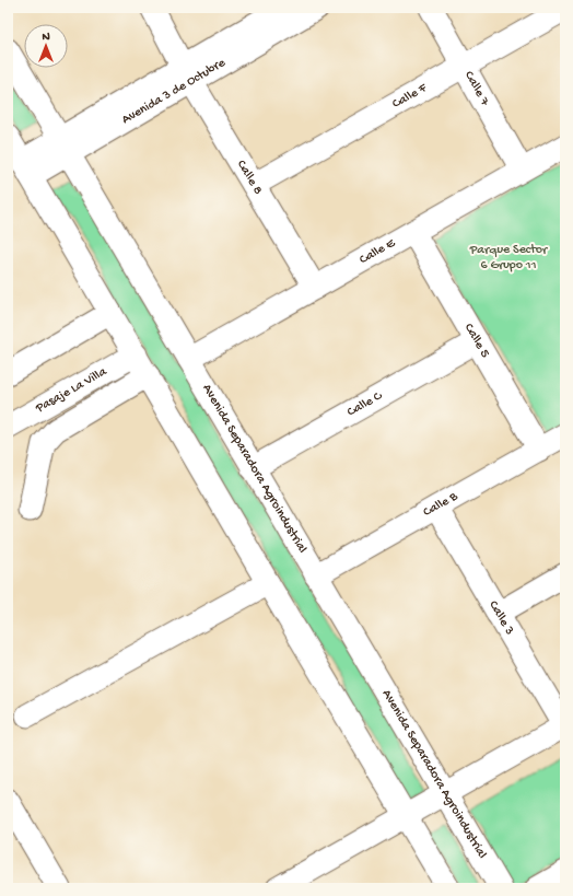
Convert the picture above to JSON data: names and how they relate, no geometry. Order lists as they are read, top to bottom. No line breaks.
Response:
{"streets":{"street":["Calle 7","Avenida 3 de Octubre","Calle F","Calle 8","Calle E","Calle 5","Pasaje La Villa","Calle C","Avenida Separadora Agroindustrial","Calle B","Calle 3"]},"crossings":[["Calle 7","Calle F"],["Calle 7","Calle E"],["Avenida 3 de Octubre","Calle 8"],["Avenida 3 de Octubre","Avenida Separadora Agroindustrial"],["Calle F","Calle 8"],["Calle 8","Calle E"],["Calle E","Calle 5"],["Calle E","Avenida Separadora Agroindustrial"],["Calle 5","Calle C"],["Calle 5","Calle B"],["Calle C","Avenida Separadora Agroindustrial"],["Avenida Separadora Agroindustrial","Calle B"],["Calle B","Calle 3"]],"parks":["Parque Sector 6 Grupo 11"],"north":"top"}
